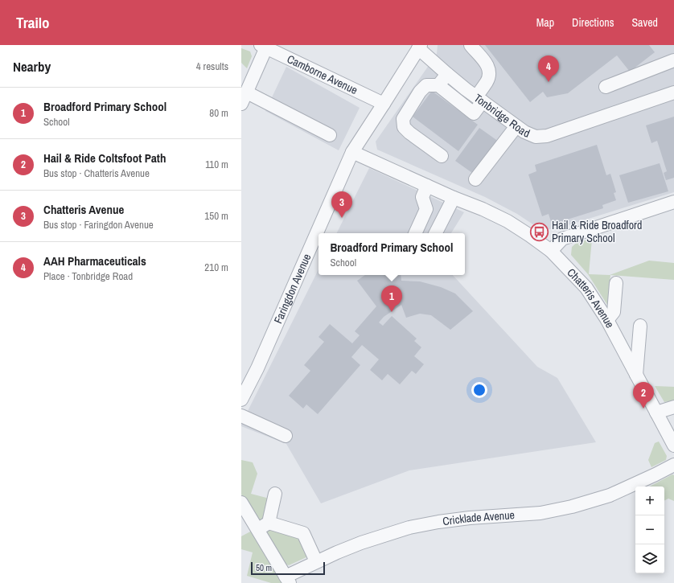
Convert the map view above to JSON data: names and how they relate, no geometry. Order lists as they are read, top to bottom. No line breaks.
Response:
{"streets":{"street":["Camborne Avenue","Tonbridge Road","Faringdon Avenue","Chatteris Avenue","Cricklade Avenue"]},"crossings":[["Camborne Avenue","Faringdon Avenue"],["Tonbridge Road","Faringdon Avenue"],["Faringdon Avenue","Chatteris Avenue"]],"places":{"bus stop":["Hail & Ride Broadford Primary School"]},"scale_bar":"50 m","page":{"header":"Trailo","nav":["Map","Directions","Saved"],"heading":["Nearby","4 results"],"pins":["4","3","1","2"],"list":[{"mark":"1","name":"Broadford Primary School","note":"School","value":"80 m"},{"mark":"2","name":"Hail & Ride Coltsfoot Path","note":"Bus stop · Chatteris Avenue","value":"110 m"},{"mark":"3","name":"Chatteris Avenue","note":"Bus stop · Faringdon Avenue","value":"150 m"},{"mark":"4","name":"AAH Pharmaceuticals","note":"Place · Tonbridge Road","value":"210 m"}],"popup":["Broadford Primary School","School"],"map_buttons":["+","−"],"scale":"50 m"}}
